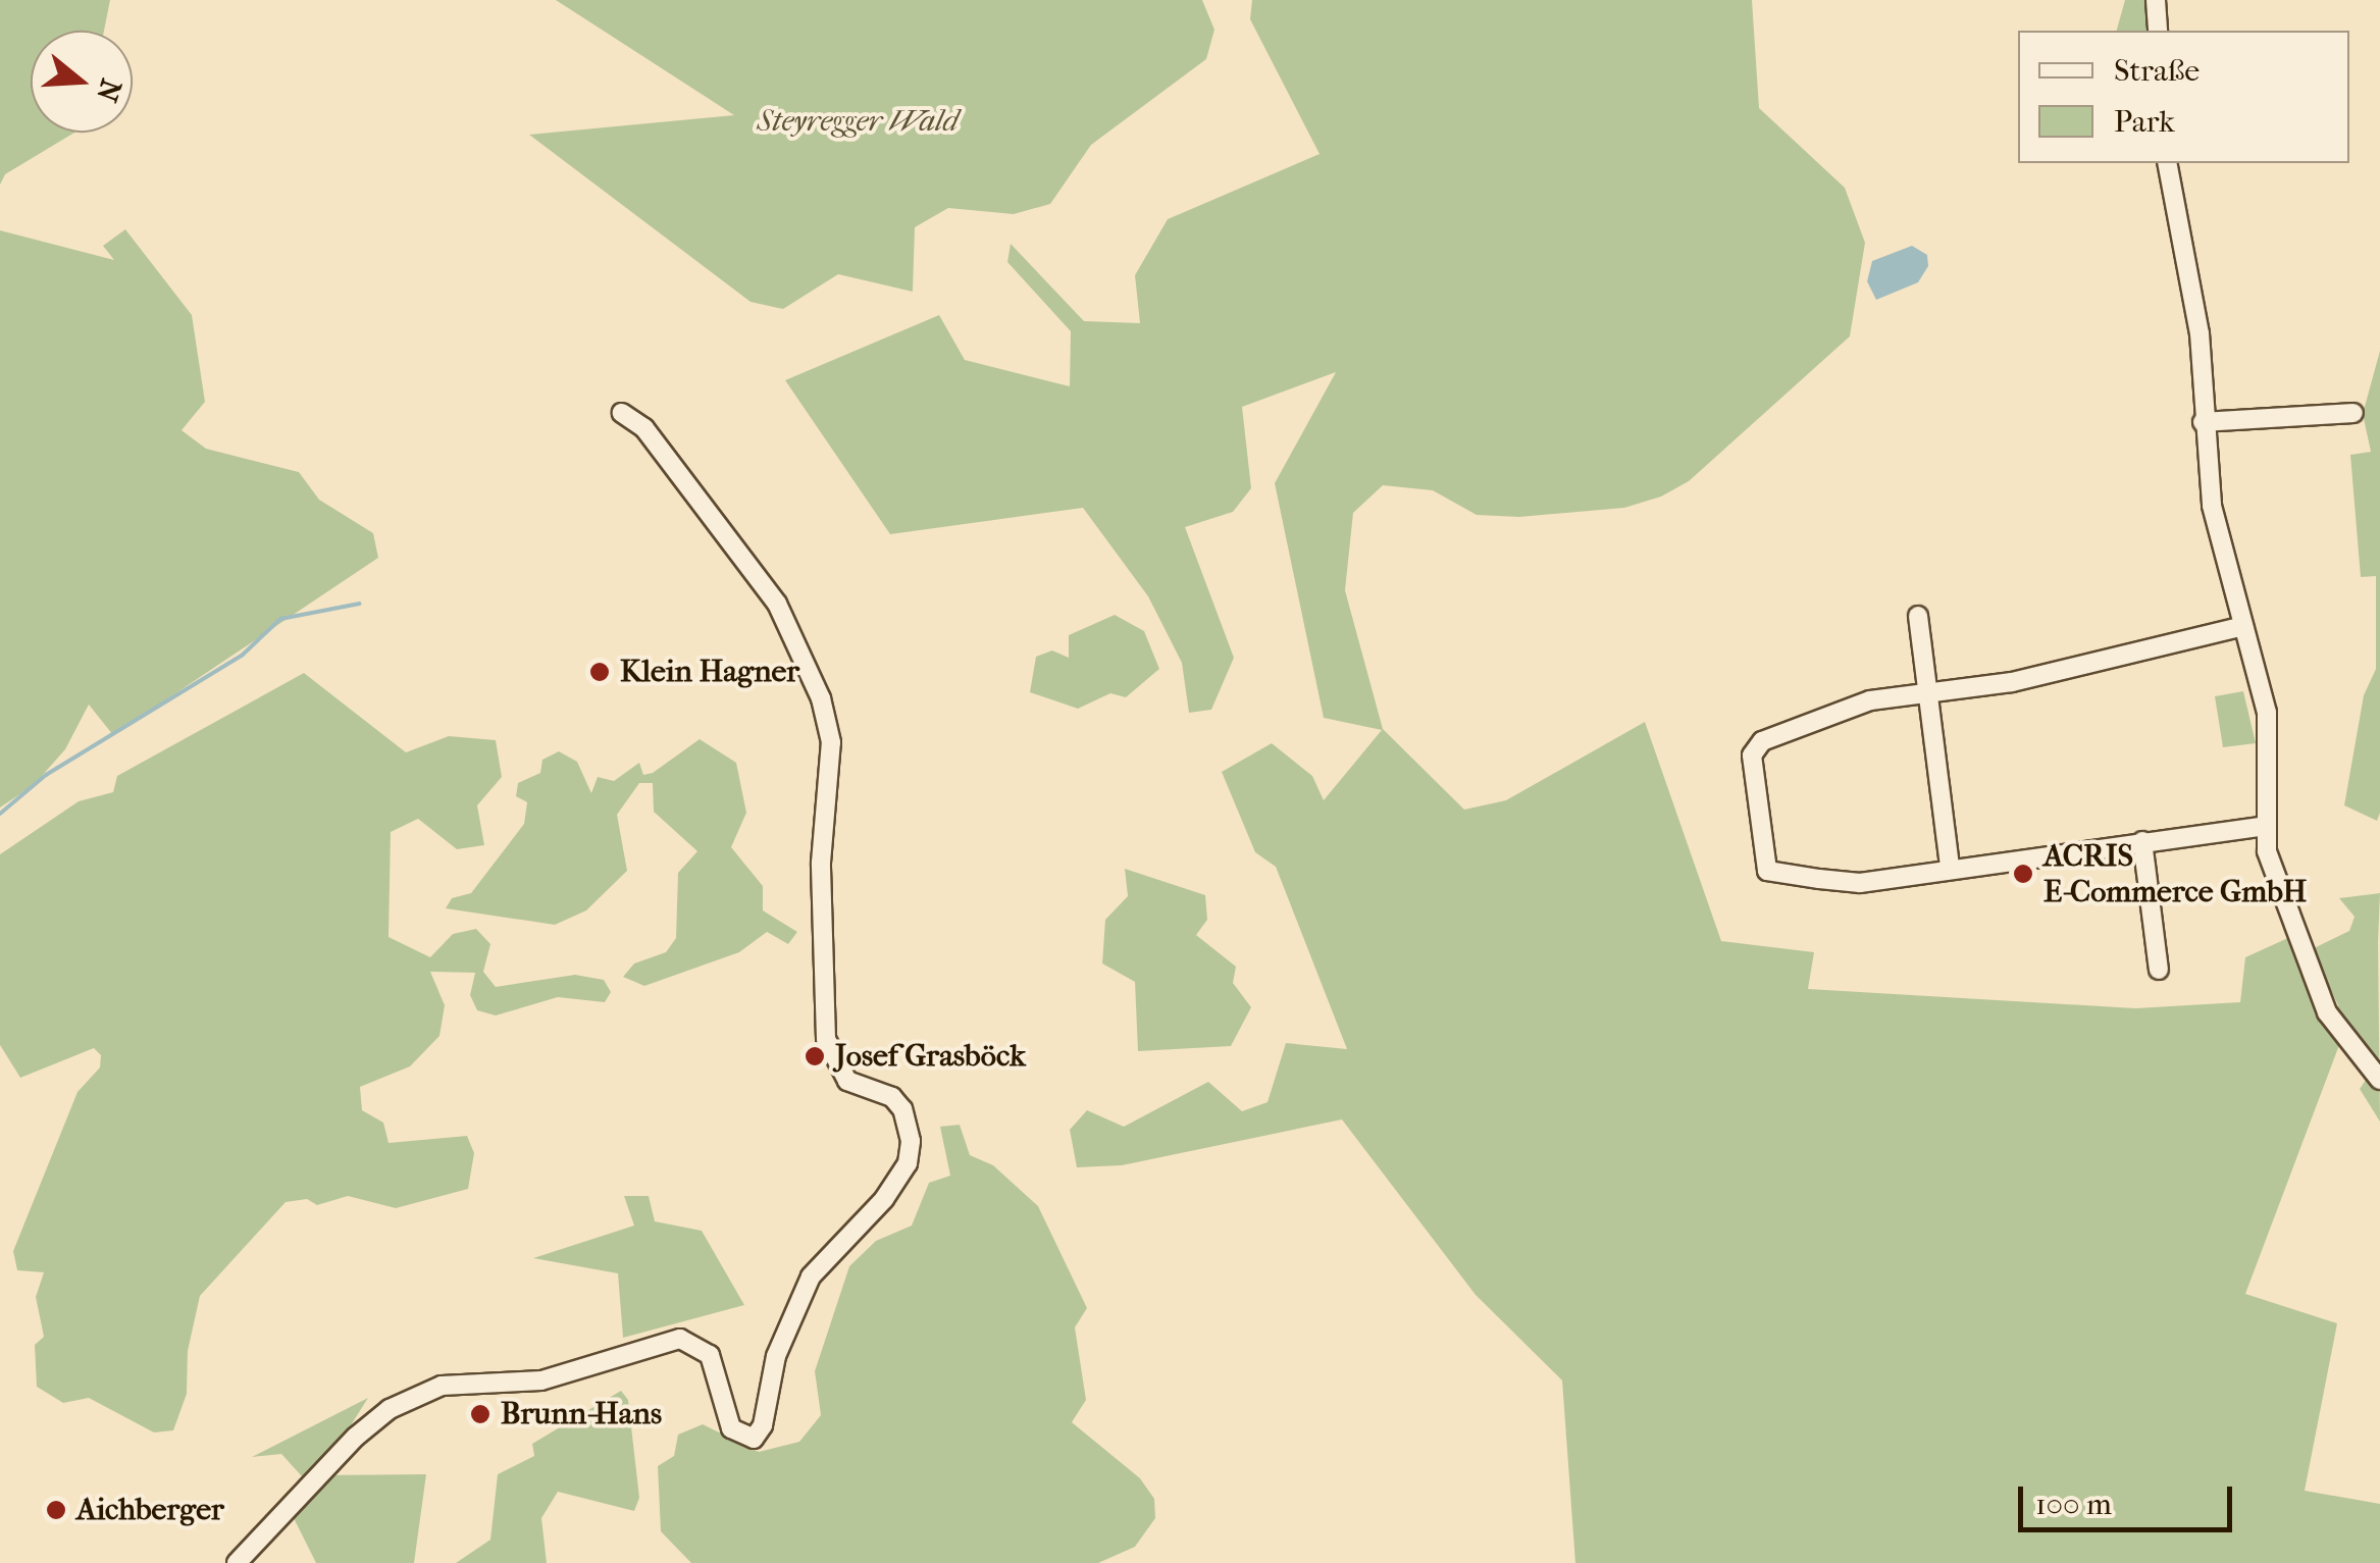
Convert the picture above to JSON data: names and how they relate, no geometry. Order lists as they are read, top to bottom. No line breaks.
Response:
{"parks":["Steyregger Wald"],"places":["Klein Hagner","ACRIS E-Commerce GmbH","Josef Grasböck","Brunn-Hans","Aichberger"],"legend":["Straße","Park"],"scale_bar":"100 m","north":"right"}
